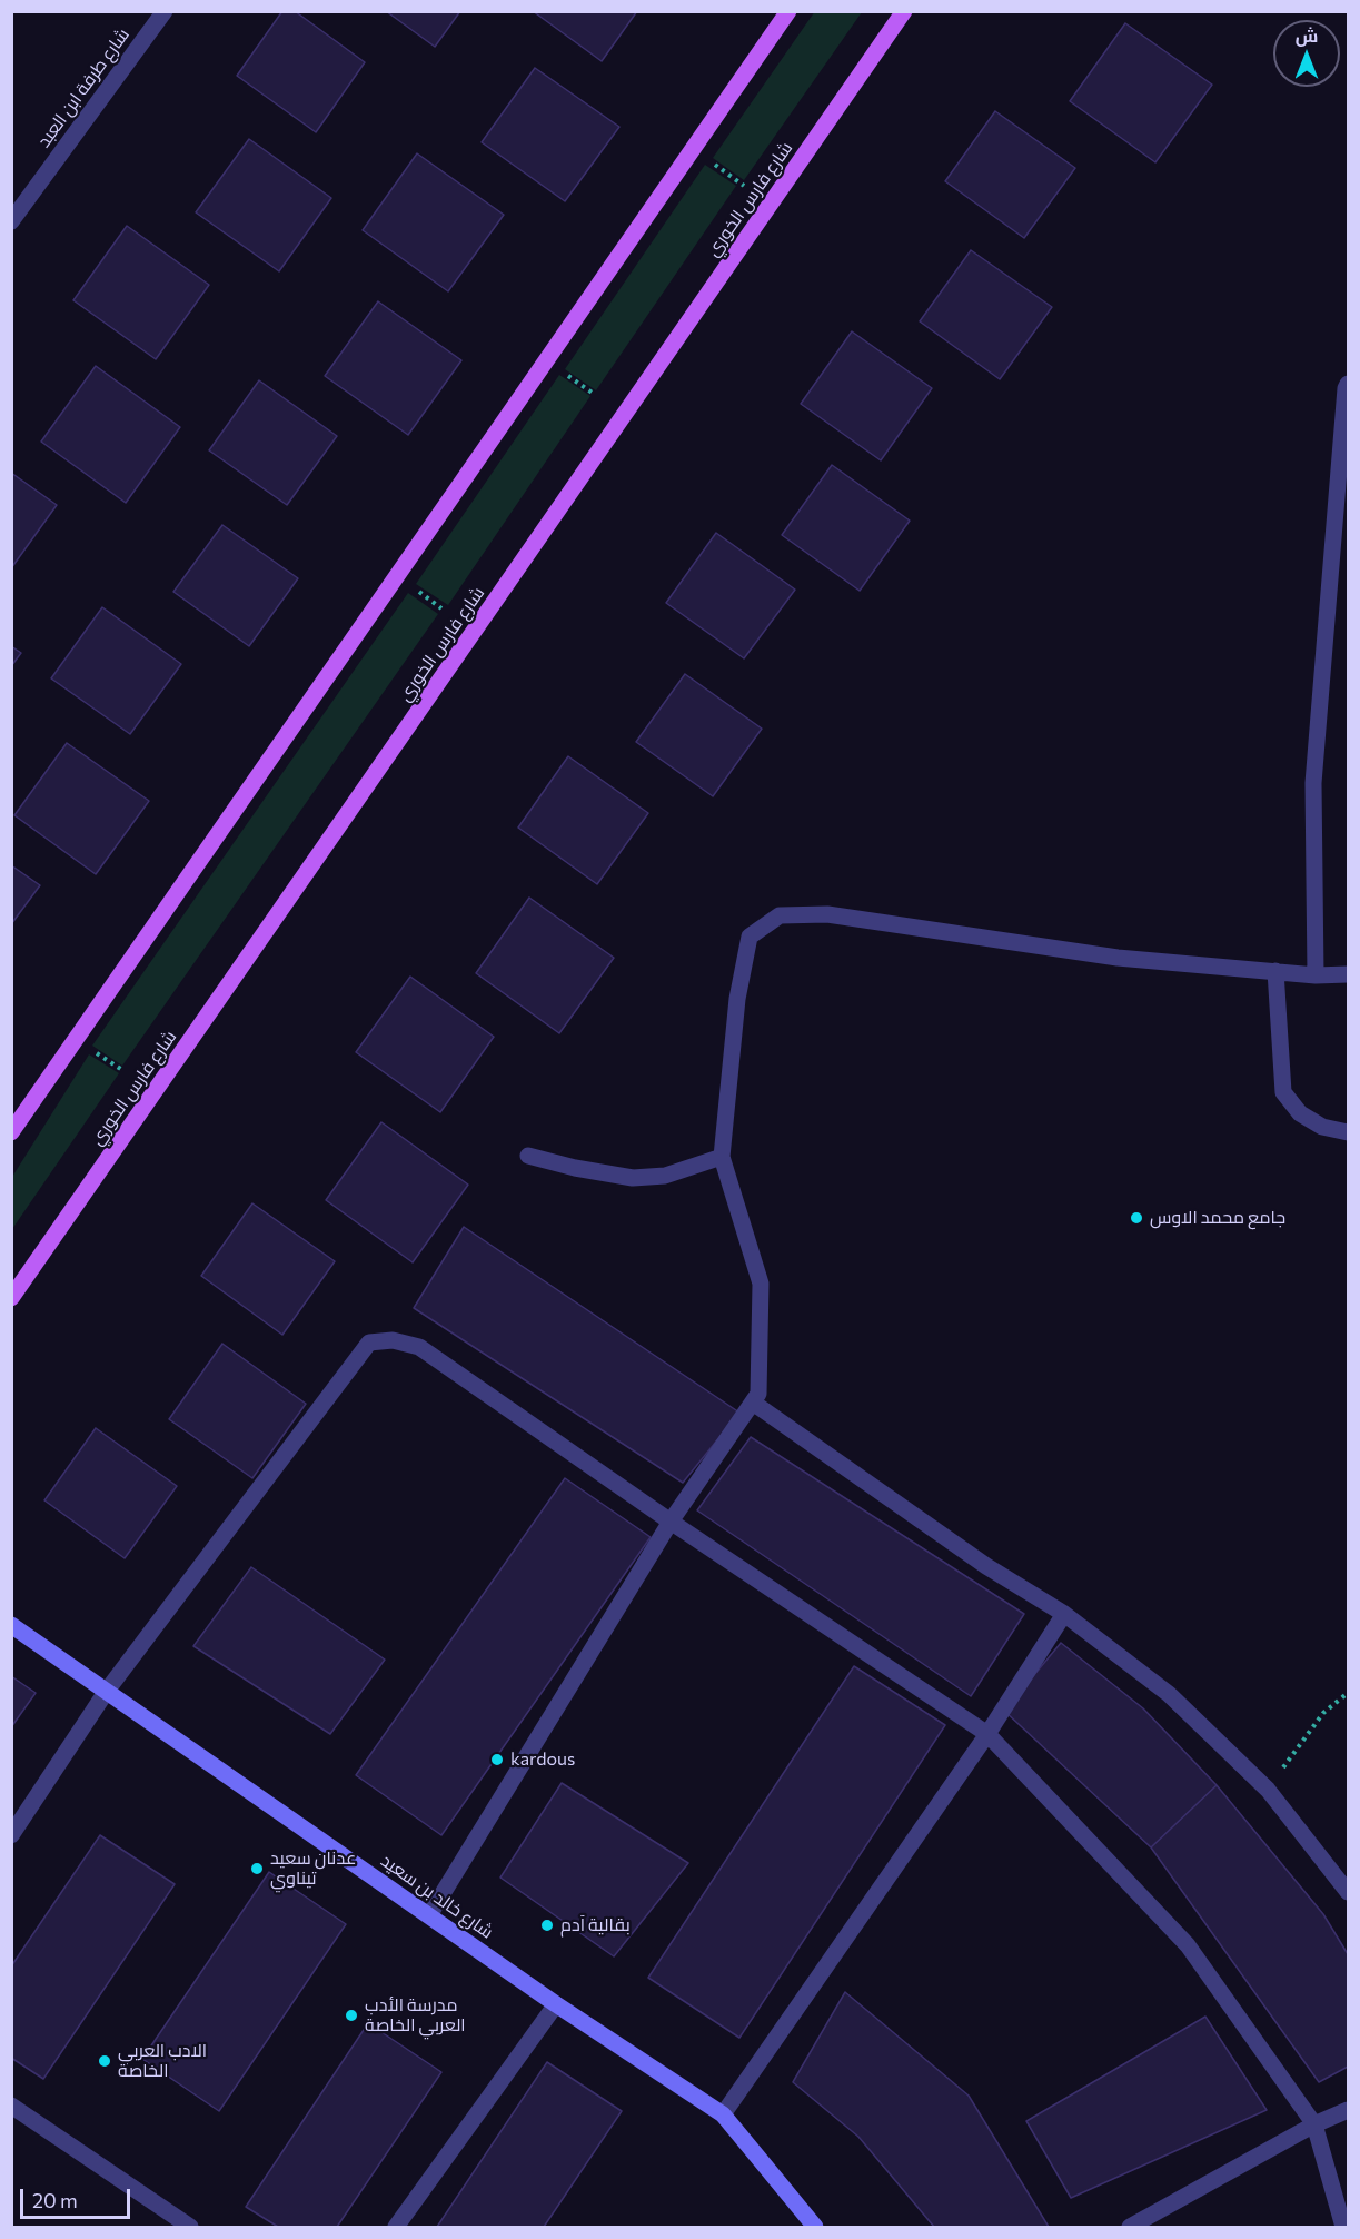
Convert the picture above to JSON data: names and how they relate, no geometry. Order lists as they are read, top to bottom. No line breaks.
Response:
{"streets":{"main road":["شارع فارس الخوري","شارع خالد بن سعيد"],"street":["شارع طرفة ابن العبد"]},"places":["جامع محمد الاوس","kardous","عدنان سعيد تيناوي","بقالية آدم","مدرسة الأدب العربي الخاصة","الادب العربي الخاصة"],"scale_bar":"20 m","north":"top"}
